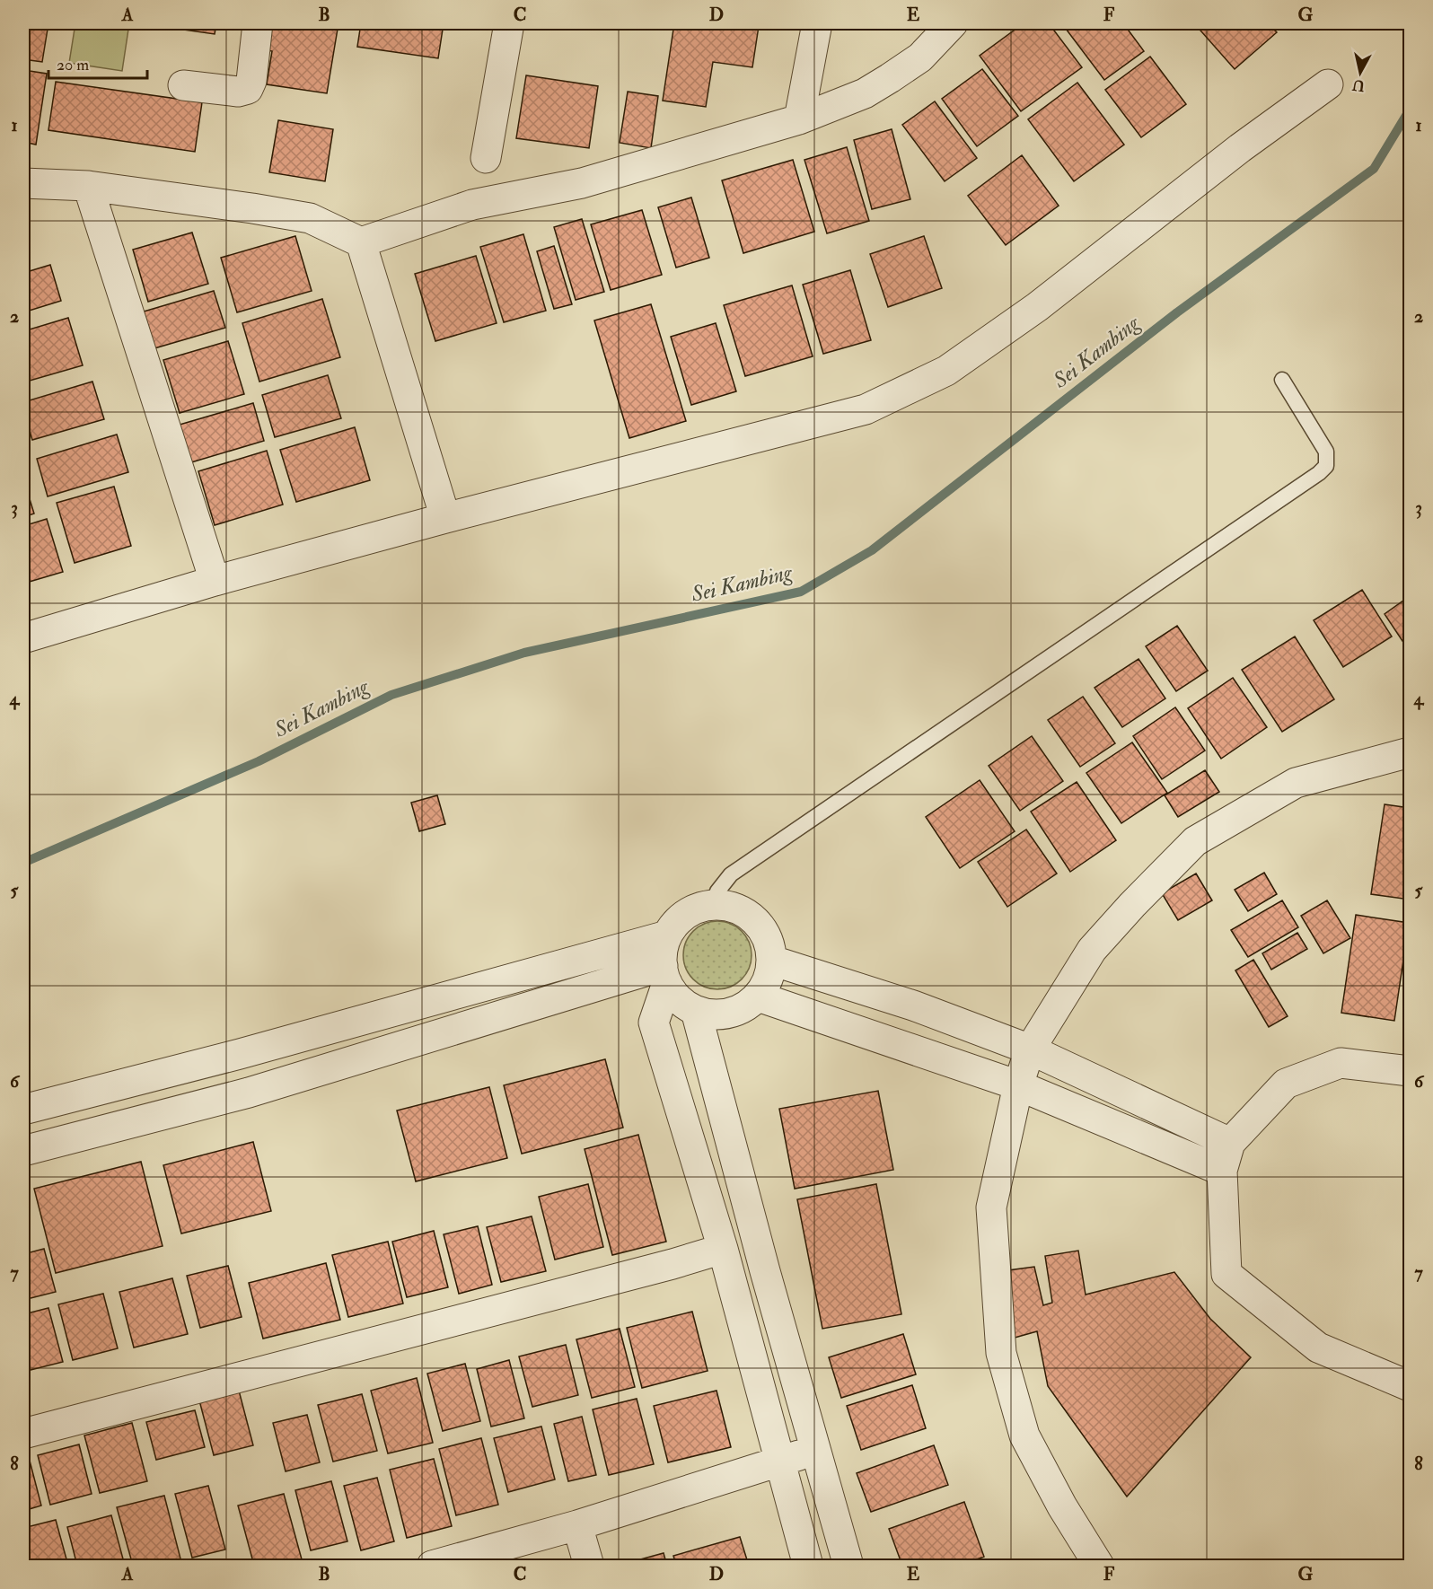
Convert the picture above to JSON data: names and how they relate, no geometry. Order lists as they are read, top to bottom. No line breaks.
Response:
{"water":["Sei Kambing"],"scale_bar":"20 m","north":"bottom","grid":{"columns":["A","B","C","D","E","F","G"],"rows":["1","2","3","4","5","6","7","8"]}}
